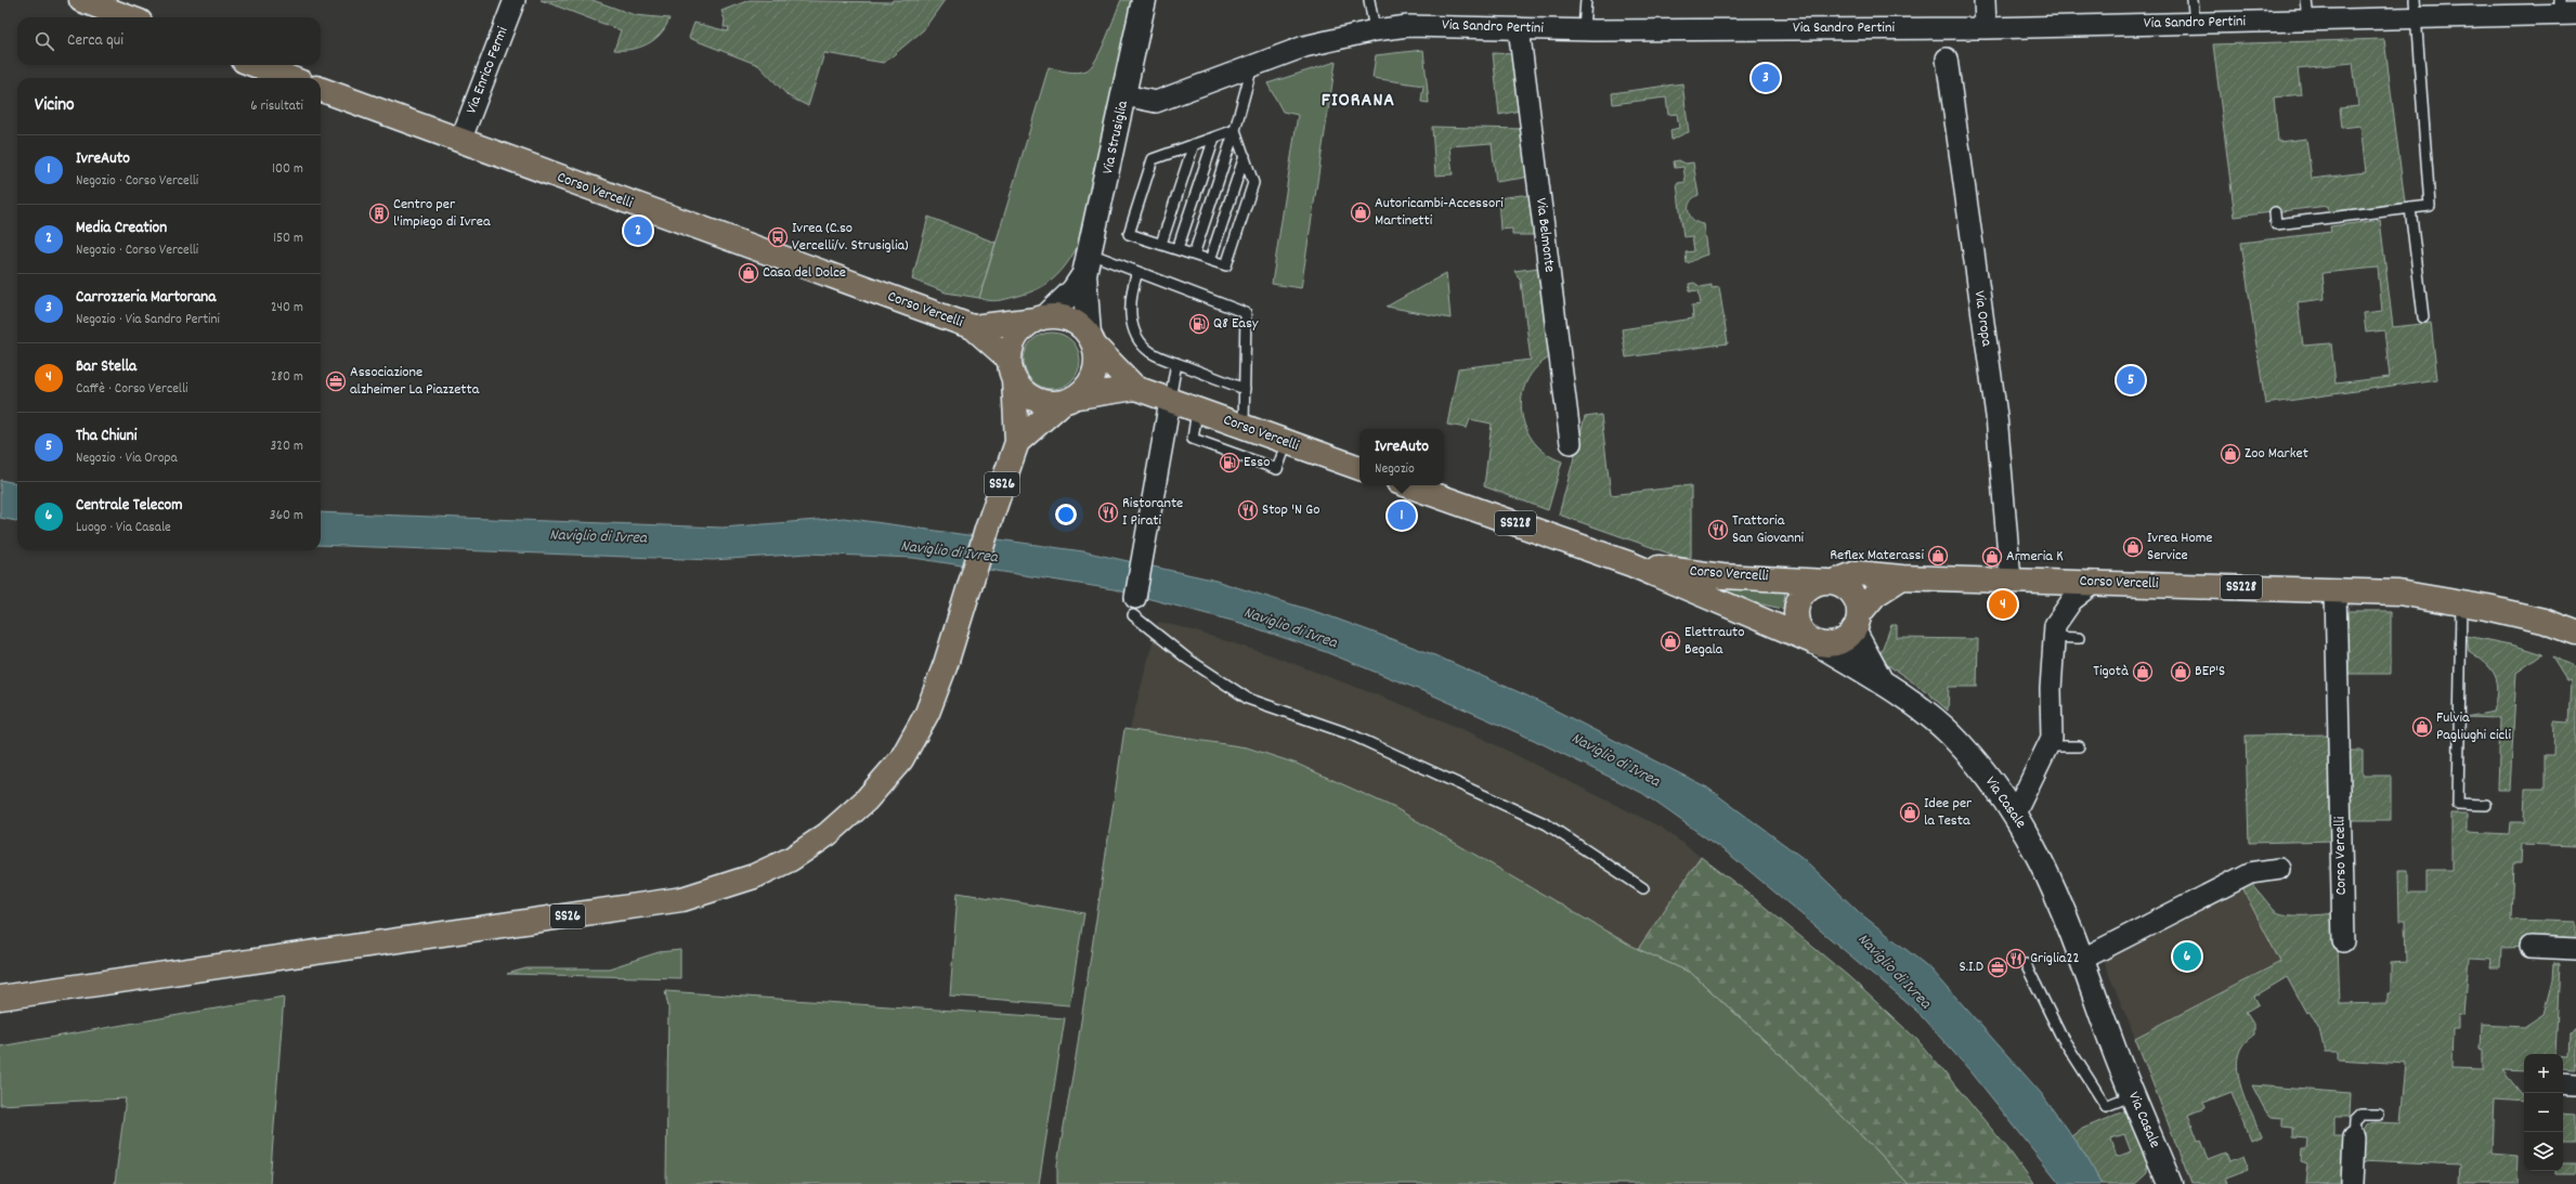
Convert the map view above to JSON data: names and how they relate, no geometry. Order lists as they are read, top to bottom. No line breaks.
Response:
{"streets":{"main road":["Via Strusiglia","Corso Vercelli","SS26","SS228","Via Casale"],"street":["Via Sandro Pertini","Via Enrico Fermi","Via Belmonte","Via Oropa"]},"crossings":[["Via Sandro Pertini","Via Strusiglia"],["Via Sandro Pertini","Via Belmonte"],["Via Enrico Fermi","Corso Vercelli"],["Via Strusiglia","Corso Vercelli"],["Via Strusiglia","SS26"],["Corso Vercelli","Via Oropa"],["Corso Vercelli","SS26"],["Corso Vercelli","Via Casale"]],"districts":["FIORANA"],"water":["Naviglio di Ivrea"],"places":{"shop":["Autoricambi-Accessori Martinetti","Casa del Dolce","Zoo Market","Ivrea Home Service","Reflex Materassi","Armeria K","Elettrauto Begala","Tigotà","BEP'S","Fulvia Pagliughi cicli","Idee per la Testa"],"building":["Centro per l'impiego di Ivrea"],"bus stop":["Ivrea (C.so Vercelli/v. Strusiglia)"],"fuel station":["Q8 Easy","Esso"],"office":["Associazione alzheimer La Piazzetta","S.I.D"],"restaurant":["Stop 'N Go","Ristorante I Pirati","Trattoria San Giovanni","Griglia22"]},"page":{"search":"Cerca qui","pins":["3","2","5","1","4","6"],"heading":["Vicino","6 risultati"],"list":[{"mark":"1","name":"IvreAuto","note":"Negozio · Corso Vercelli","value":"100 m"},{"mark":"2","name":"Media Creation","note":"Negozio · Corso Vercelli","value":"150 m"},{"mark":"3","name":"Carrozzeria Martorana","note":"Negozio · Via Sandro Pertini","value":"240 m"},{"mark":"4","name":"Bar Stella","note":"Caffè · Corso Vercelli","value":"280 m"},{"mark":"5","name":"Tha Chiuni","note":"Negozio · Via Oropa","value":"320 m"},{"mark":"6","name":"Centrale Telecom","note":"Luogo · Via Casale","value":"360 m"}],"popup":["IvreAuto","Negozio"],"map_buttons":["+","−"]}}
